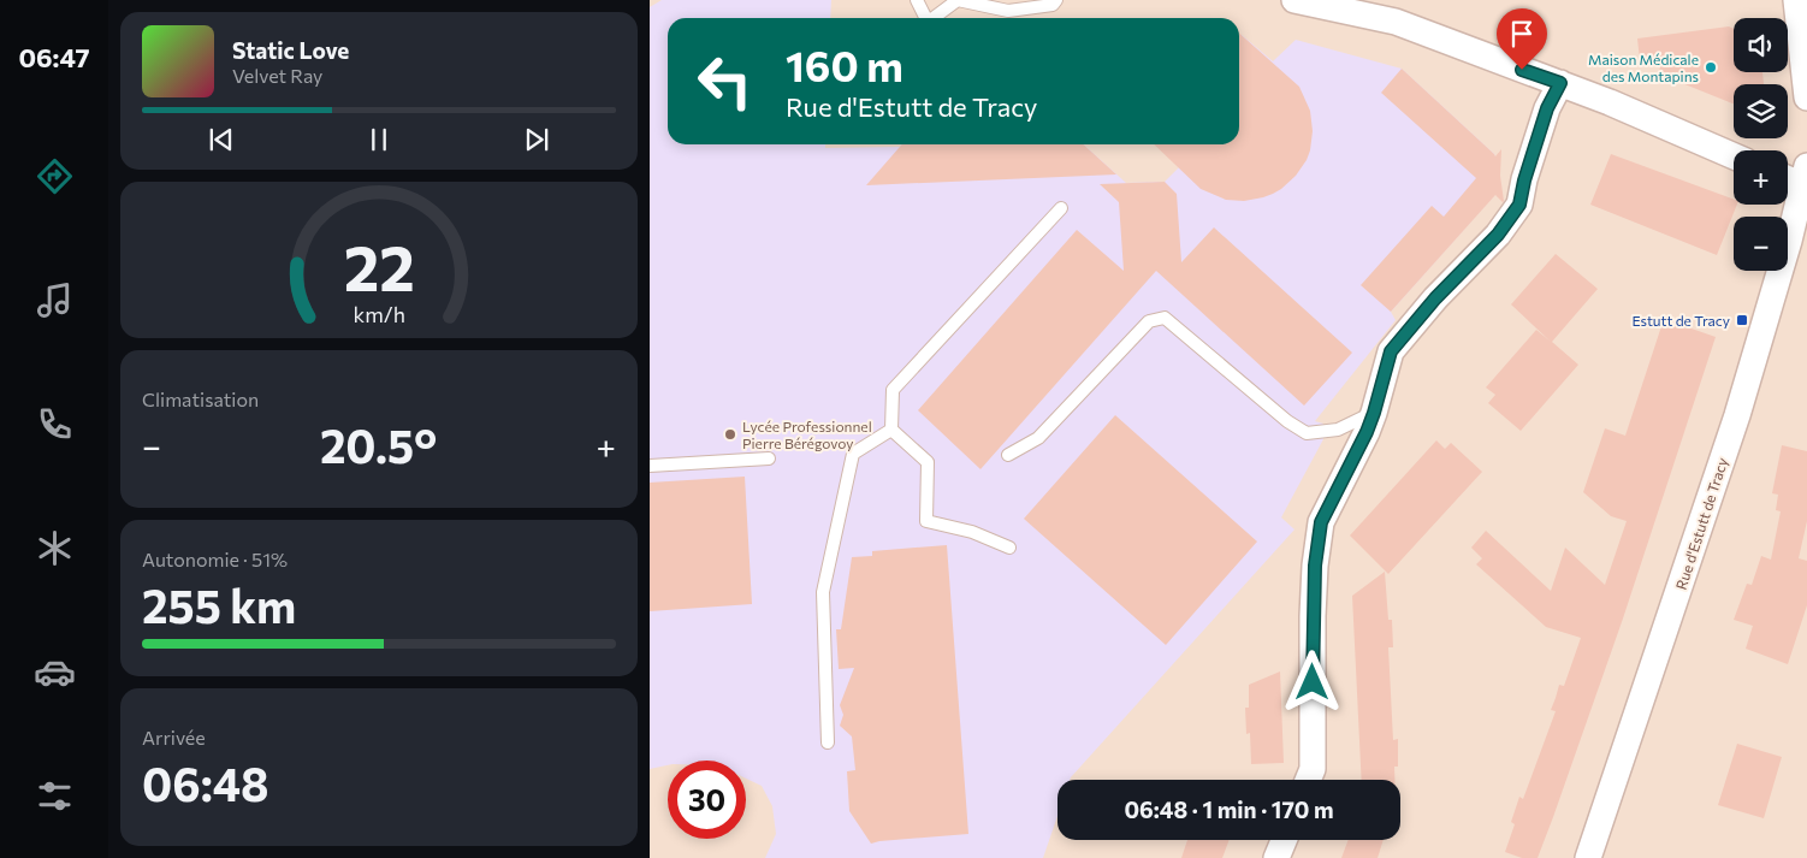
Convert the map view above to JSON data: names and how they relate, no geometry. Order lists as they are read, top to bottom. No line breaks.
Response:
{"streets":{"street":["Rue d'Estutt de Tracy"]},"places":{"other":["Maison Médicale des Montapins","Lycée Professionnel Pierre Bérégovoy"],"transit":["Estutt de Tracy"]},"page":{"tabs":"06:47","map_buttons":["+","−"],"turn":["160 m","Rue d'Estutt de Tracy"],"song":["Static Love","Velvet Ray"],"tile":["Climatisation",["Autonomie · 51%","255 km"],["Arrivée","06:48"]],"heat":["−","20.5°","+"],"limit":"30","trip":"06:48 · 1 min · 170 m","gauge":["22","km/h"]}}
